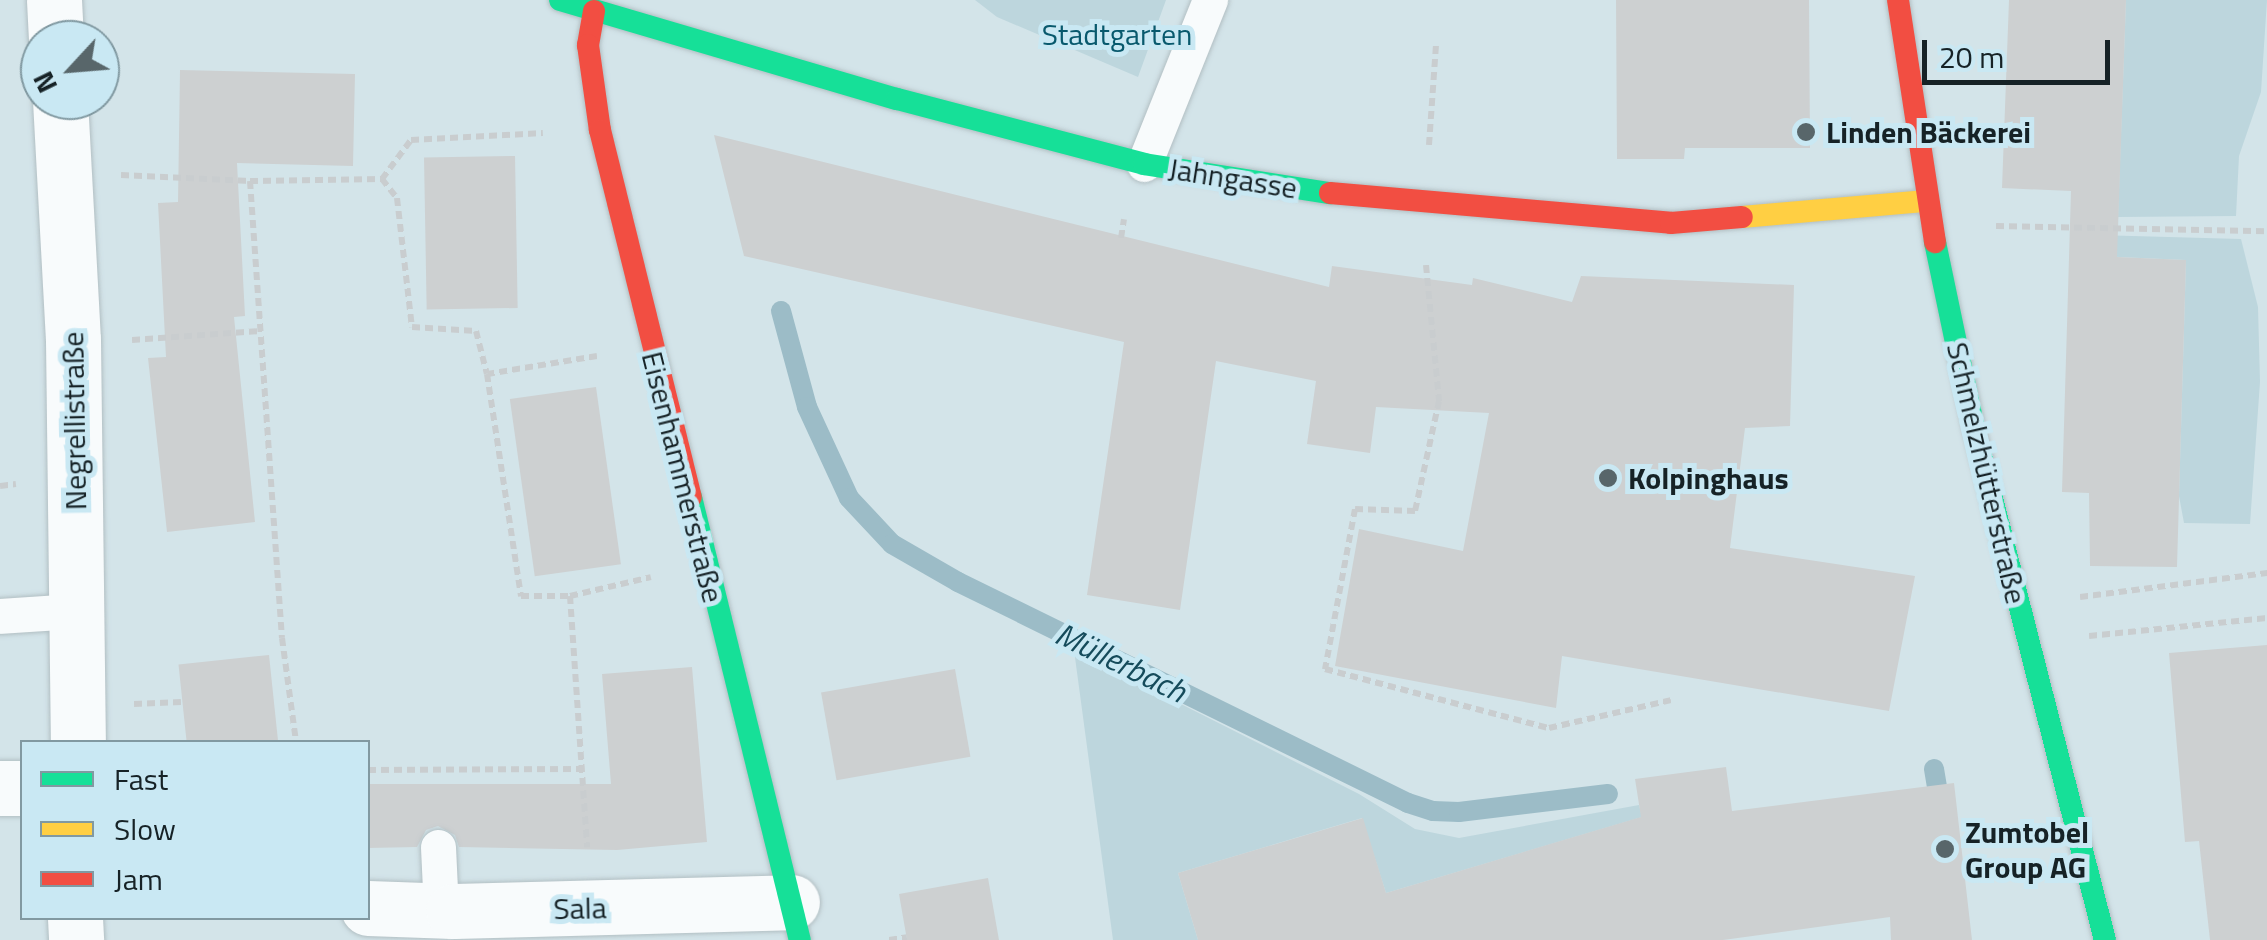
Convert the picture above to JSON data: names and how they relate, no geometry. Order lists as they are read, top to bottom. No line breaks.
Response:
{"streets":{"street":["Jahngasse","Negrellistraße","Schmelzhütterstraße","Eisenhammerstraße","Sala"]},"crossings":[["Jahngasse","Schmelzhütterstraße"],["Jahngasse","Eisenhammerstraße"],["Eisenhammerstraße","Sala"]],"water":["Müllerbach"],"parks":["Stadtgarten"],"places":["Linden Bäckerei","Kolpinghaus","Zumtobel Group AG"],"legend":["Fast","Slow","Jam"],"scale_bar":"20 m","north":"bottom left"}
